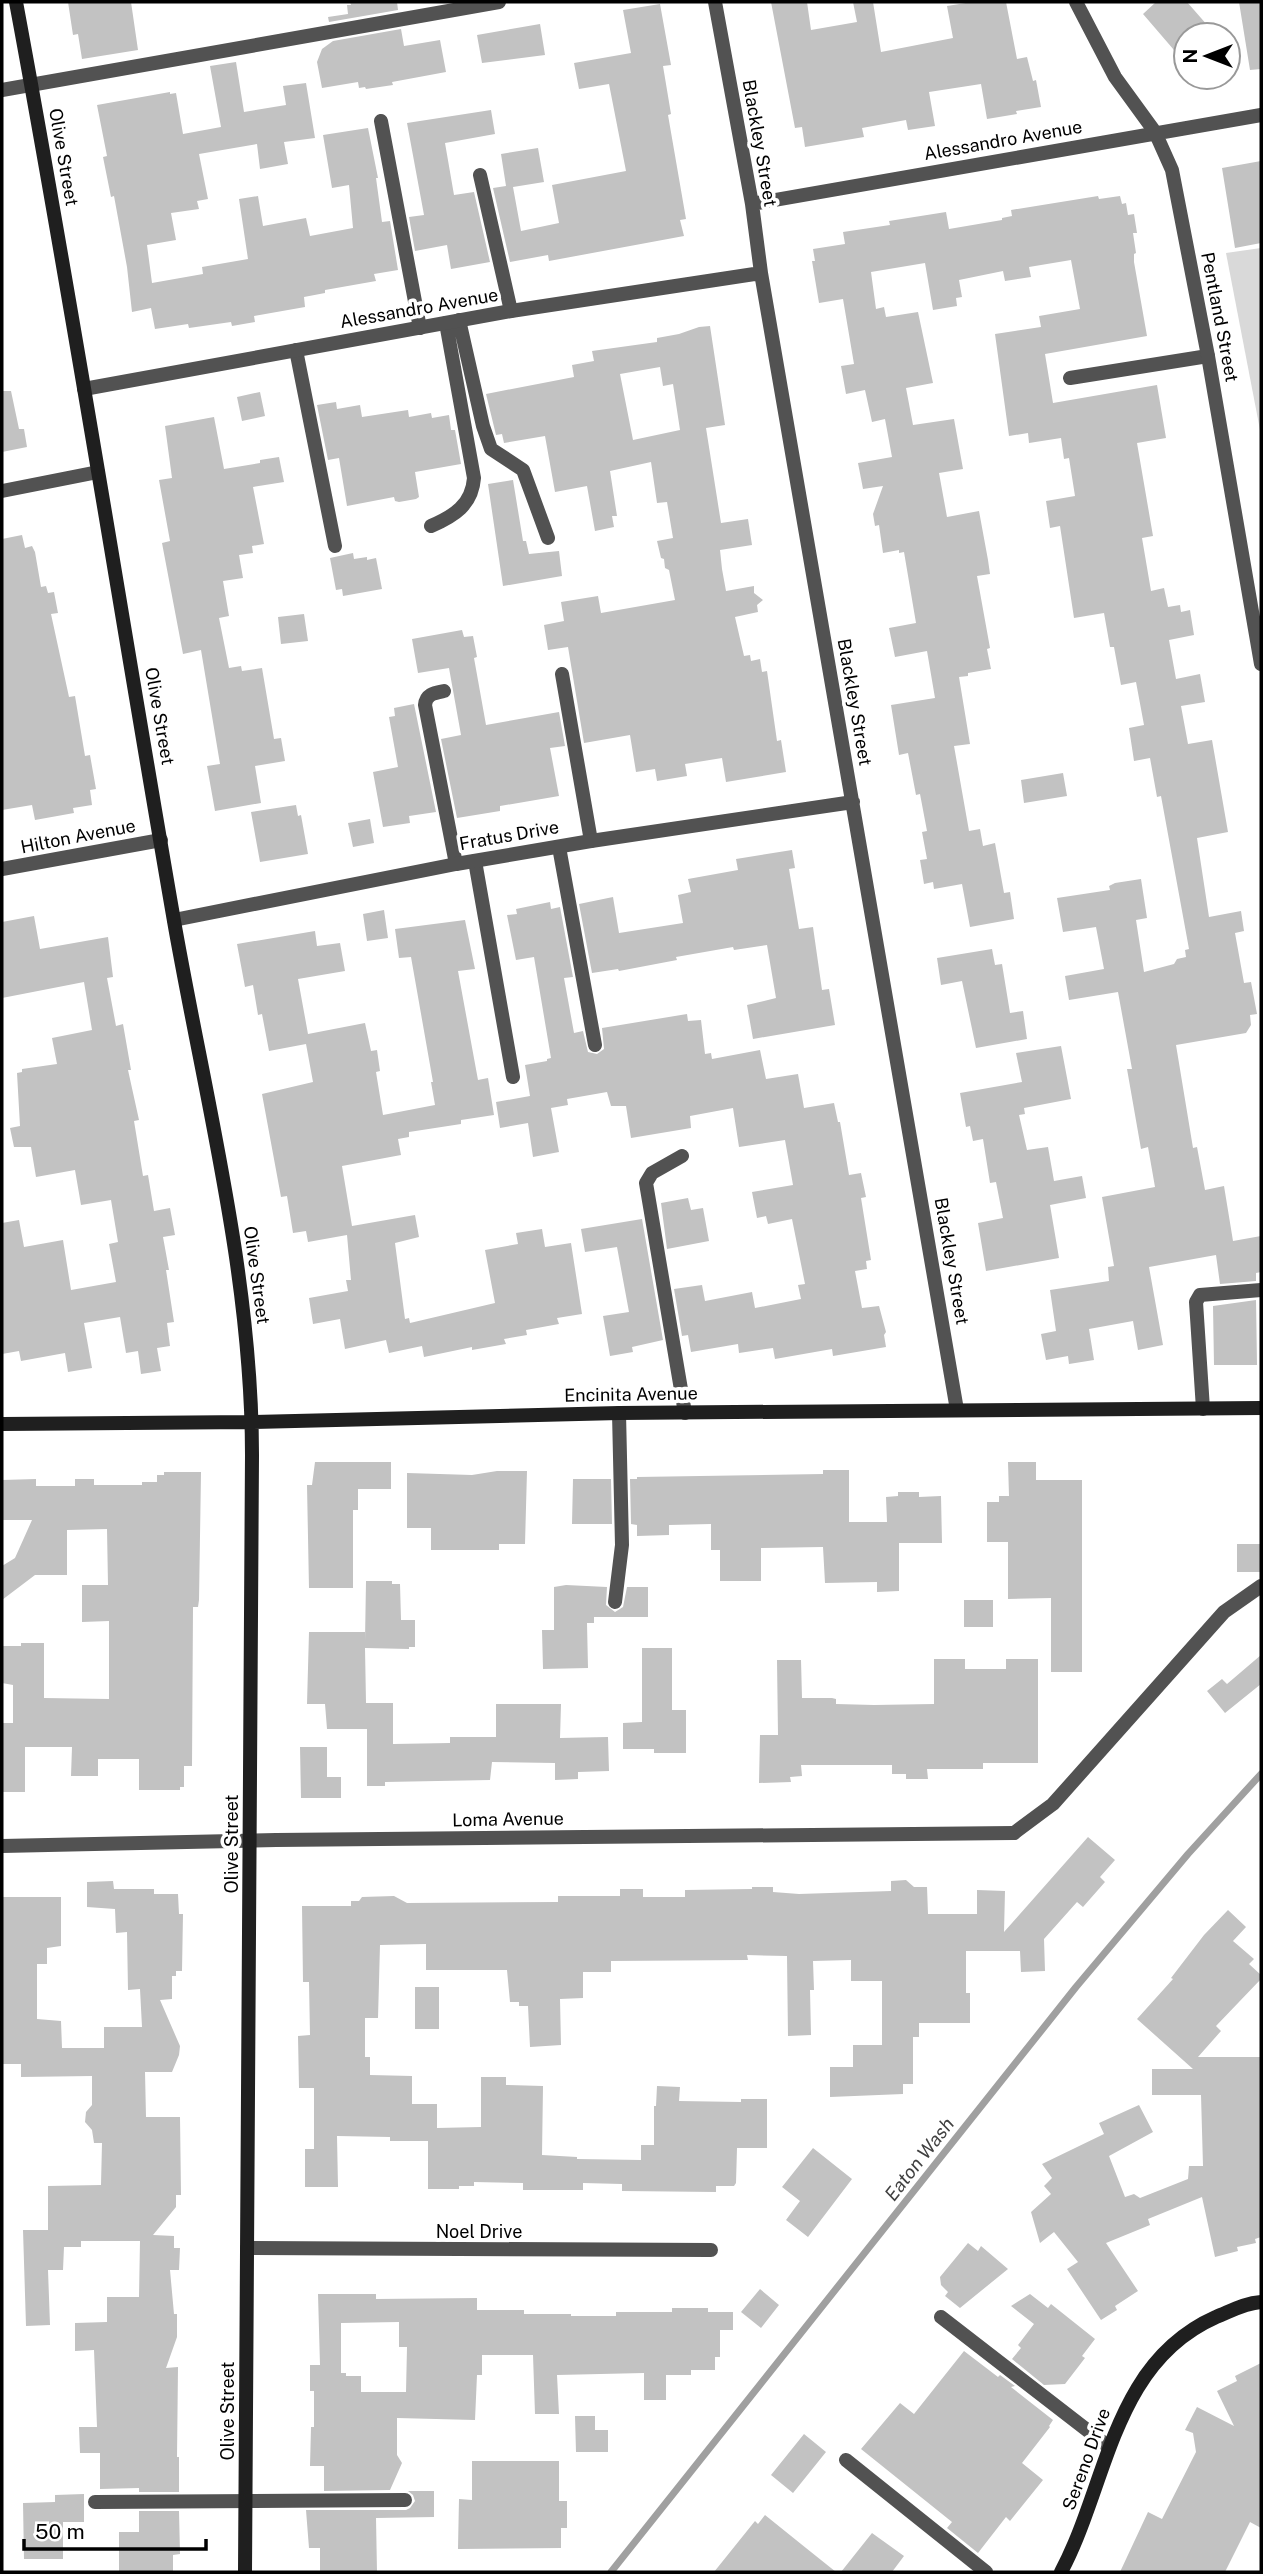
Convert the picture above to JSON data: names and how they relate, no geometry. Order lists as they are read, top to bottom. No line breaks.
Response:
{"streets":{"street":["Alessandro Avenue","Blackley Street","Olive Street","Pentland Street","Fratus Drive","Hilton Avenue","Encinita Avenue","Loma Avenue","Noel Drive","Sereno Drive"]},"crossings":[["Alessandro Avenue","Blackley Street"],["Alessandro Avenue","Olive Street"],["Alessandro Avenue","Pentland Street"],["Blackley Street","Fratus Drive"],["Blackley Street","Encinita Avenue"],["Olive Street","Fratus Drive"],["Olive Street","Hilton Avenue"],["Olive Street","Encinita Avenue"],["Olive Street","Loma Avenue"],["Olive Street","Noel Drive"]],"water":["Eaton Wash"],"scale_bar":"50 m","north":"left"}
